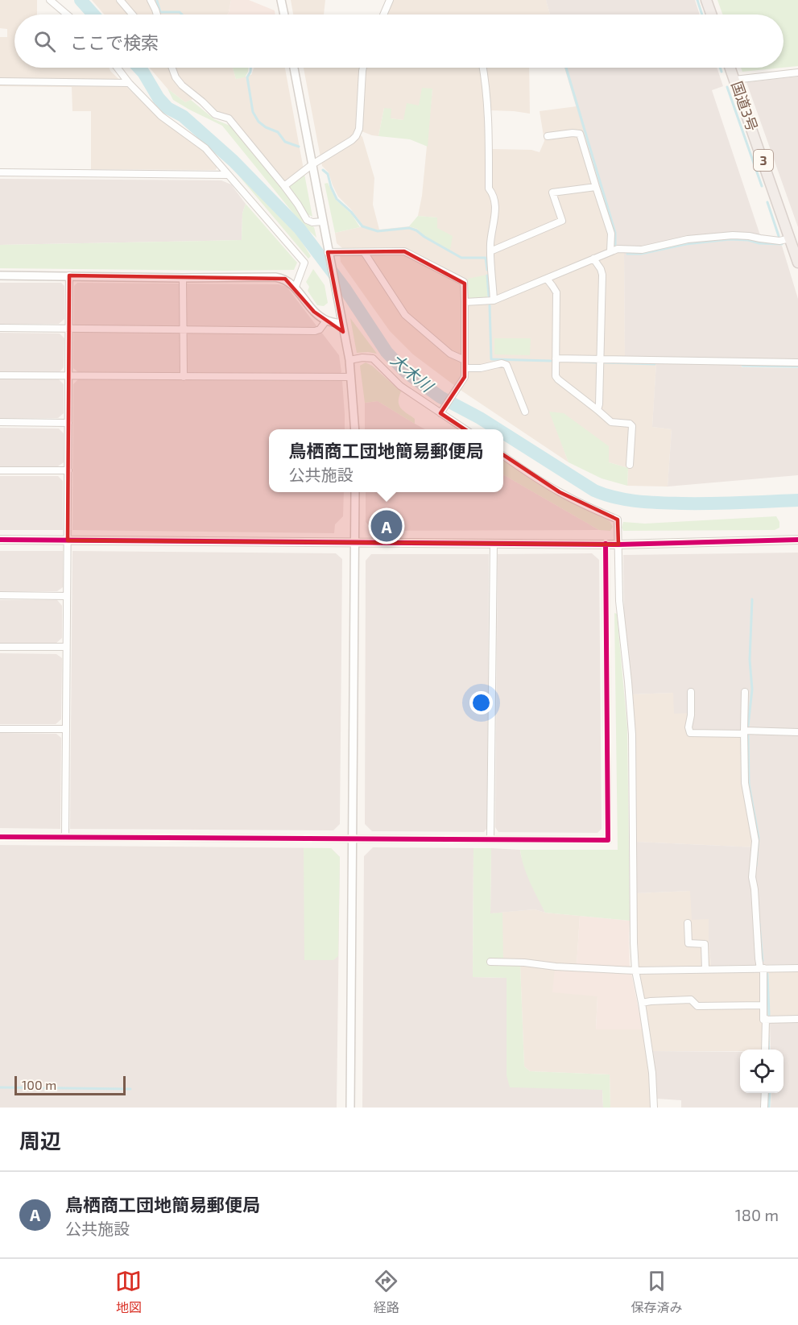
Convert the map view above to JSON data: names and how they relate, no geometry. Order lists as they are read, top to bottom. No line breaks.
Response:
{"streets":{"highway":["国道3号","3"]},"water":["大木川"],"scale_bar":"100 m","page":{"search":"ここで検索","popup":["鳥栖商工団地簡易郵便局","公共施設"],"pins":"A","scale":"100 m","heading":"周辺","list":[{"mark":"A","name":"鳥栖商工団地簡易郵便局","note":"公共施設","value":"180 m"}],"nav":["地図","経路","保存済み"]}}
